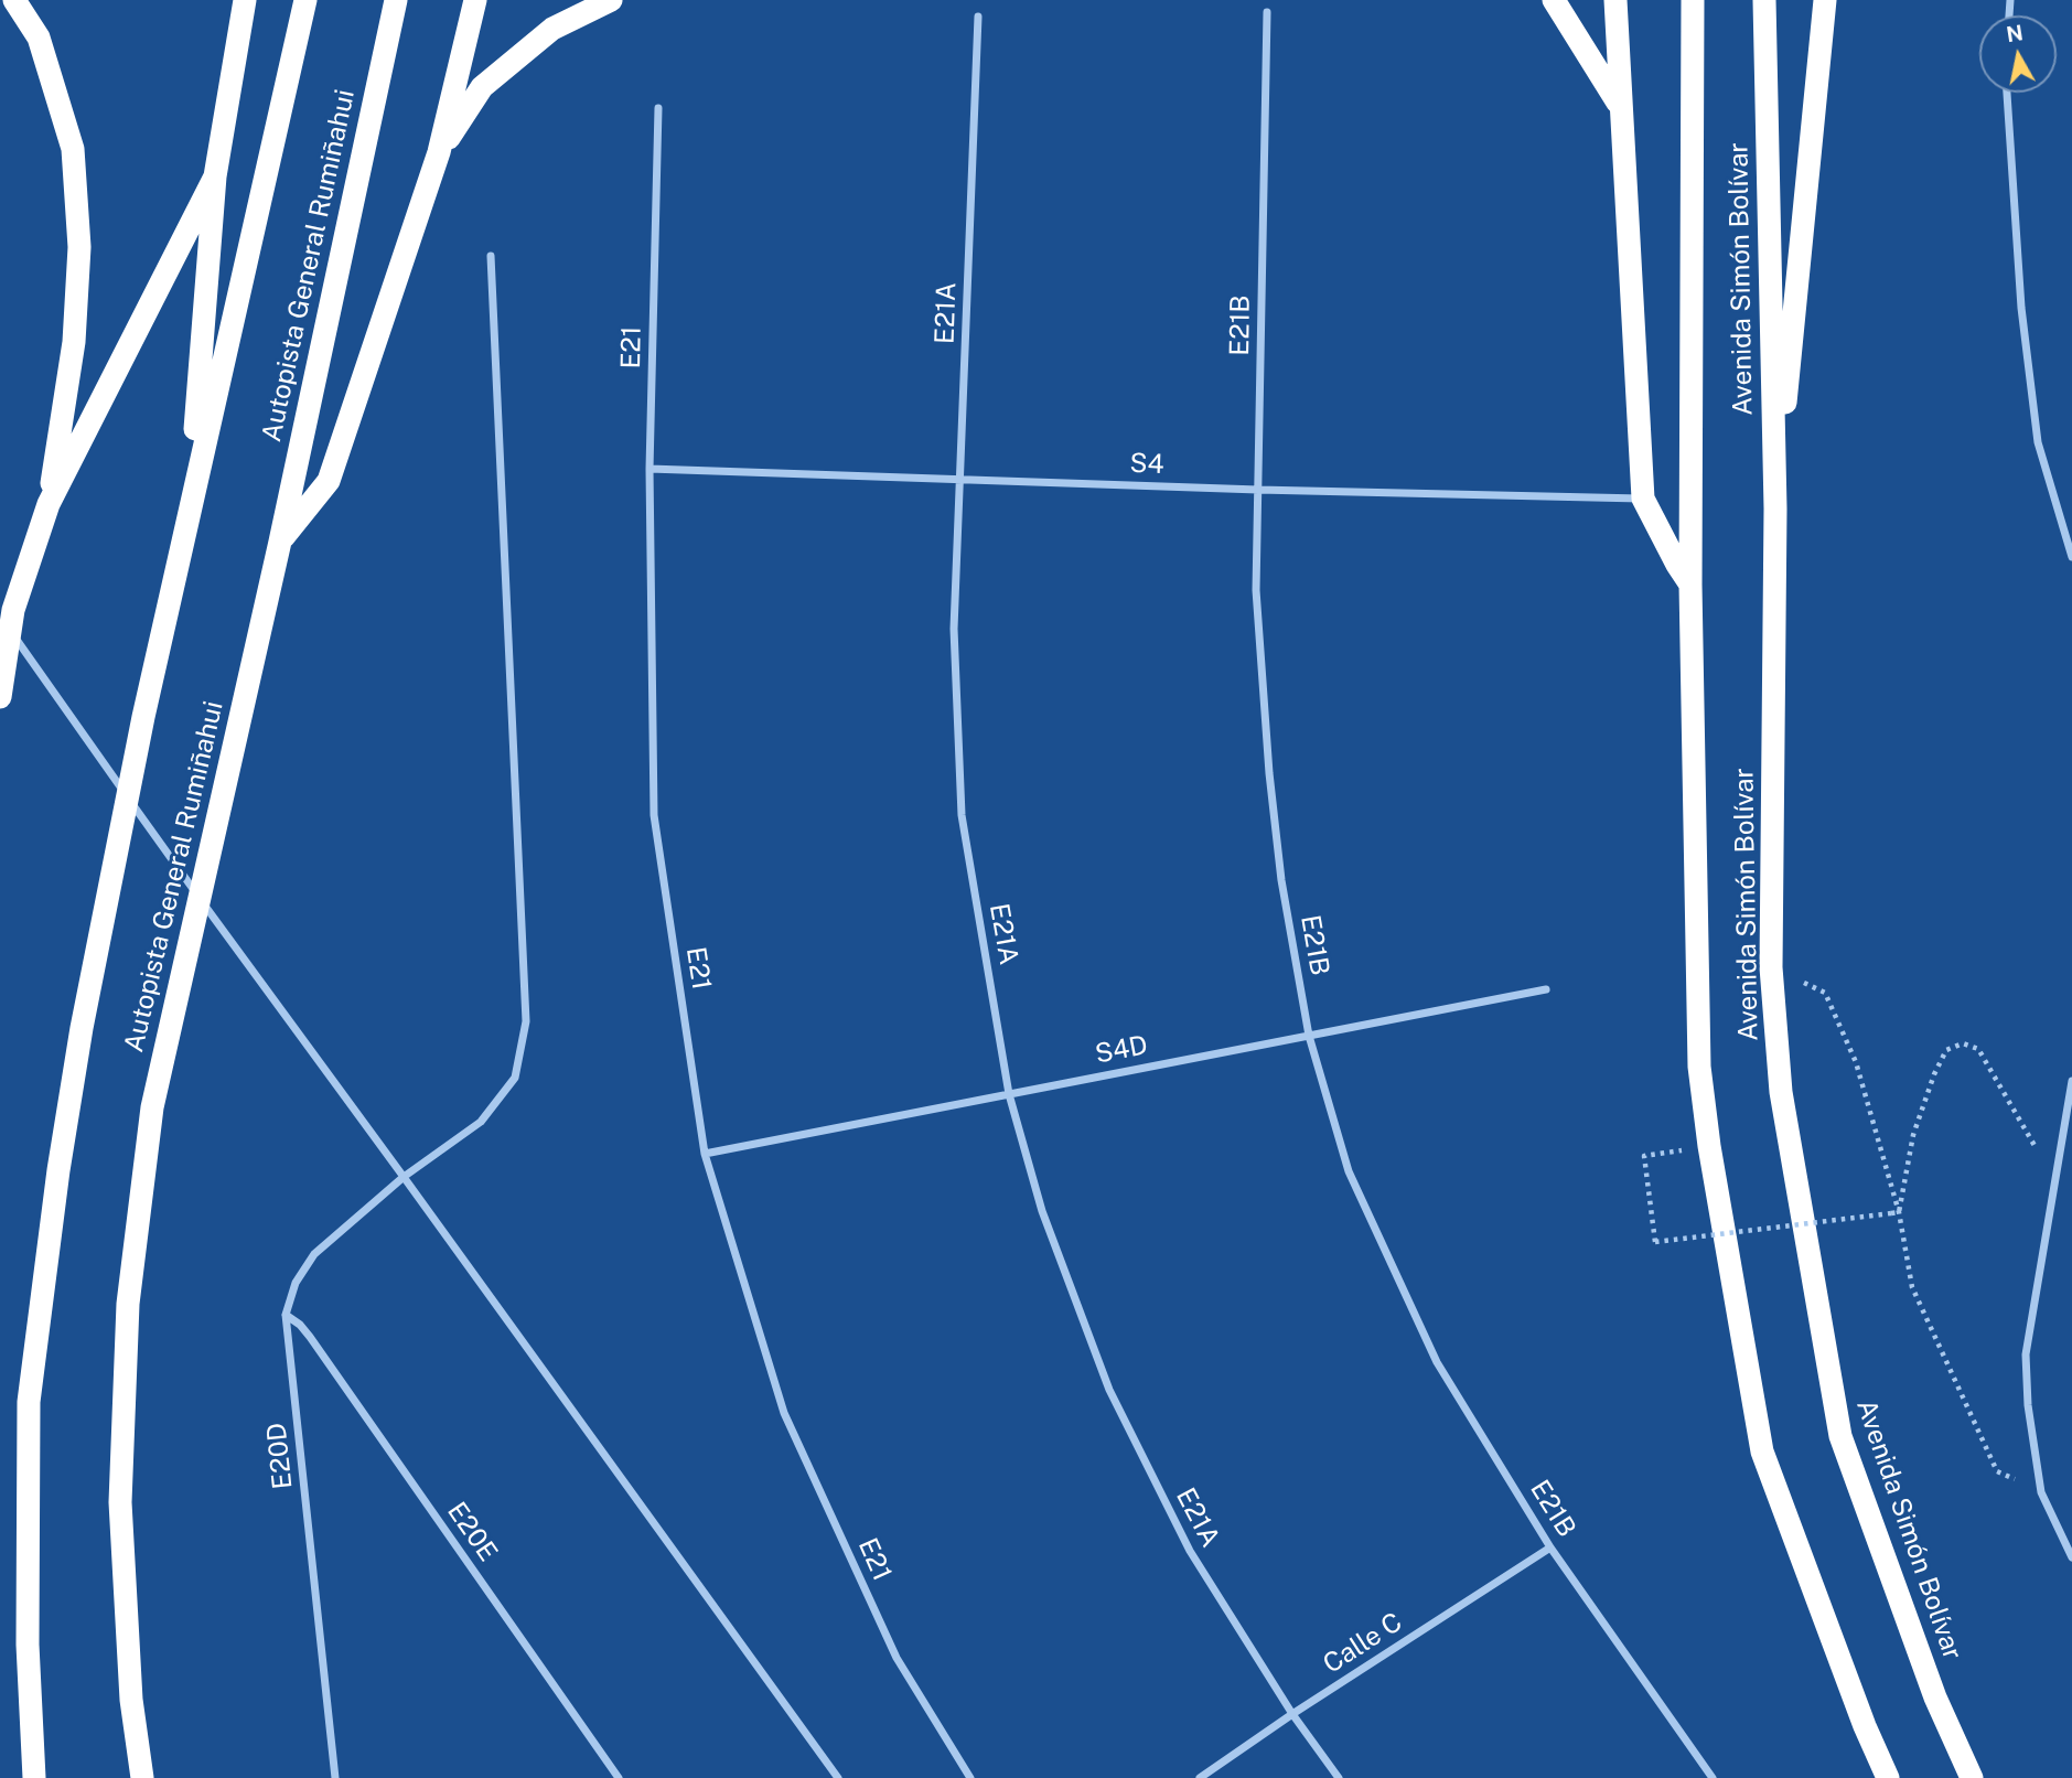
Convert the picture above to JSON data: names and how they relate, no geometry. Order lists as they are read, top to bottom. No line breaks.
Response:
{"streets":{"highway":["Autopista General Rumiñahui","Avenida Simón Bolívar"],"street":["E21A","E21B","E21","S4","S4D","E20D","E20E","Calle C"]},"crossings":[["E21A","S4"],["E21A","S4D"],["E21A","Calle C"],["E21B","S4"],["E21B","S4D"],["E21B","Calle C"],["E21","S4"],["E21","S4D"],["E20D","E20E"]],"north":"top"}
